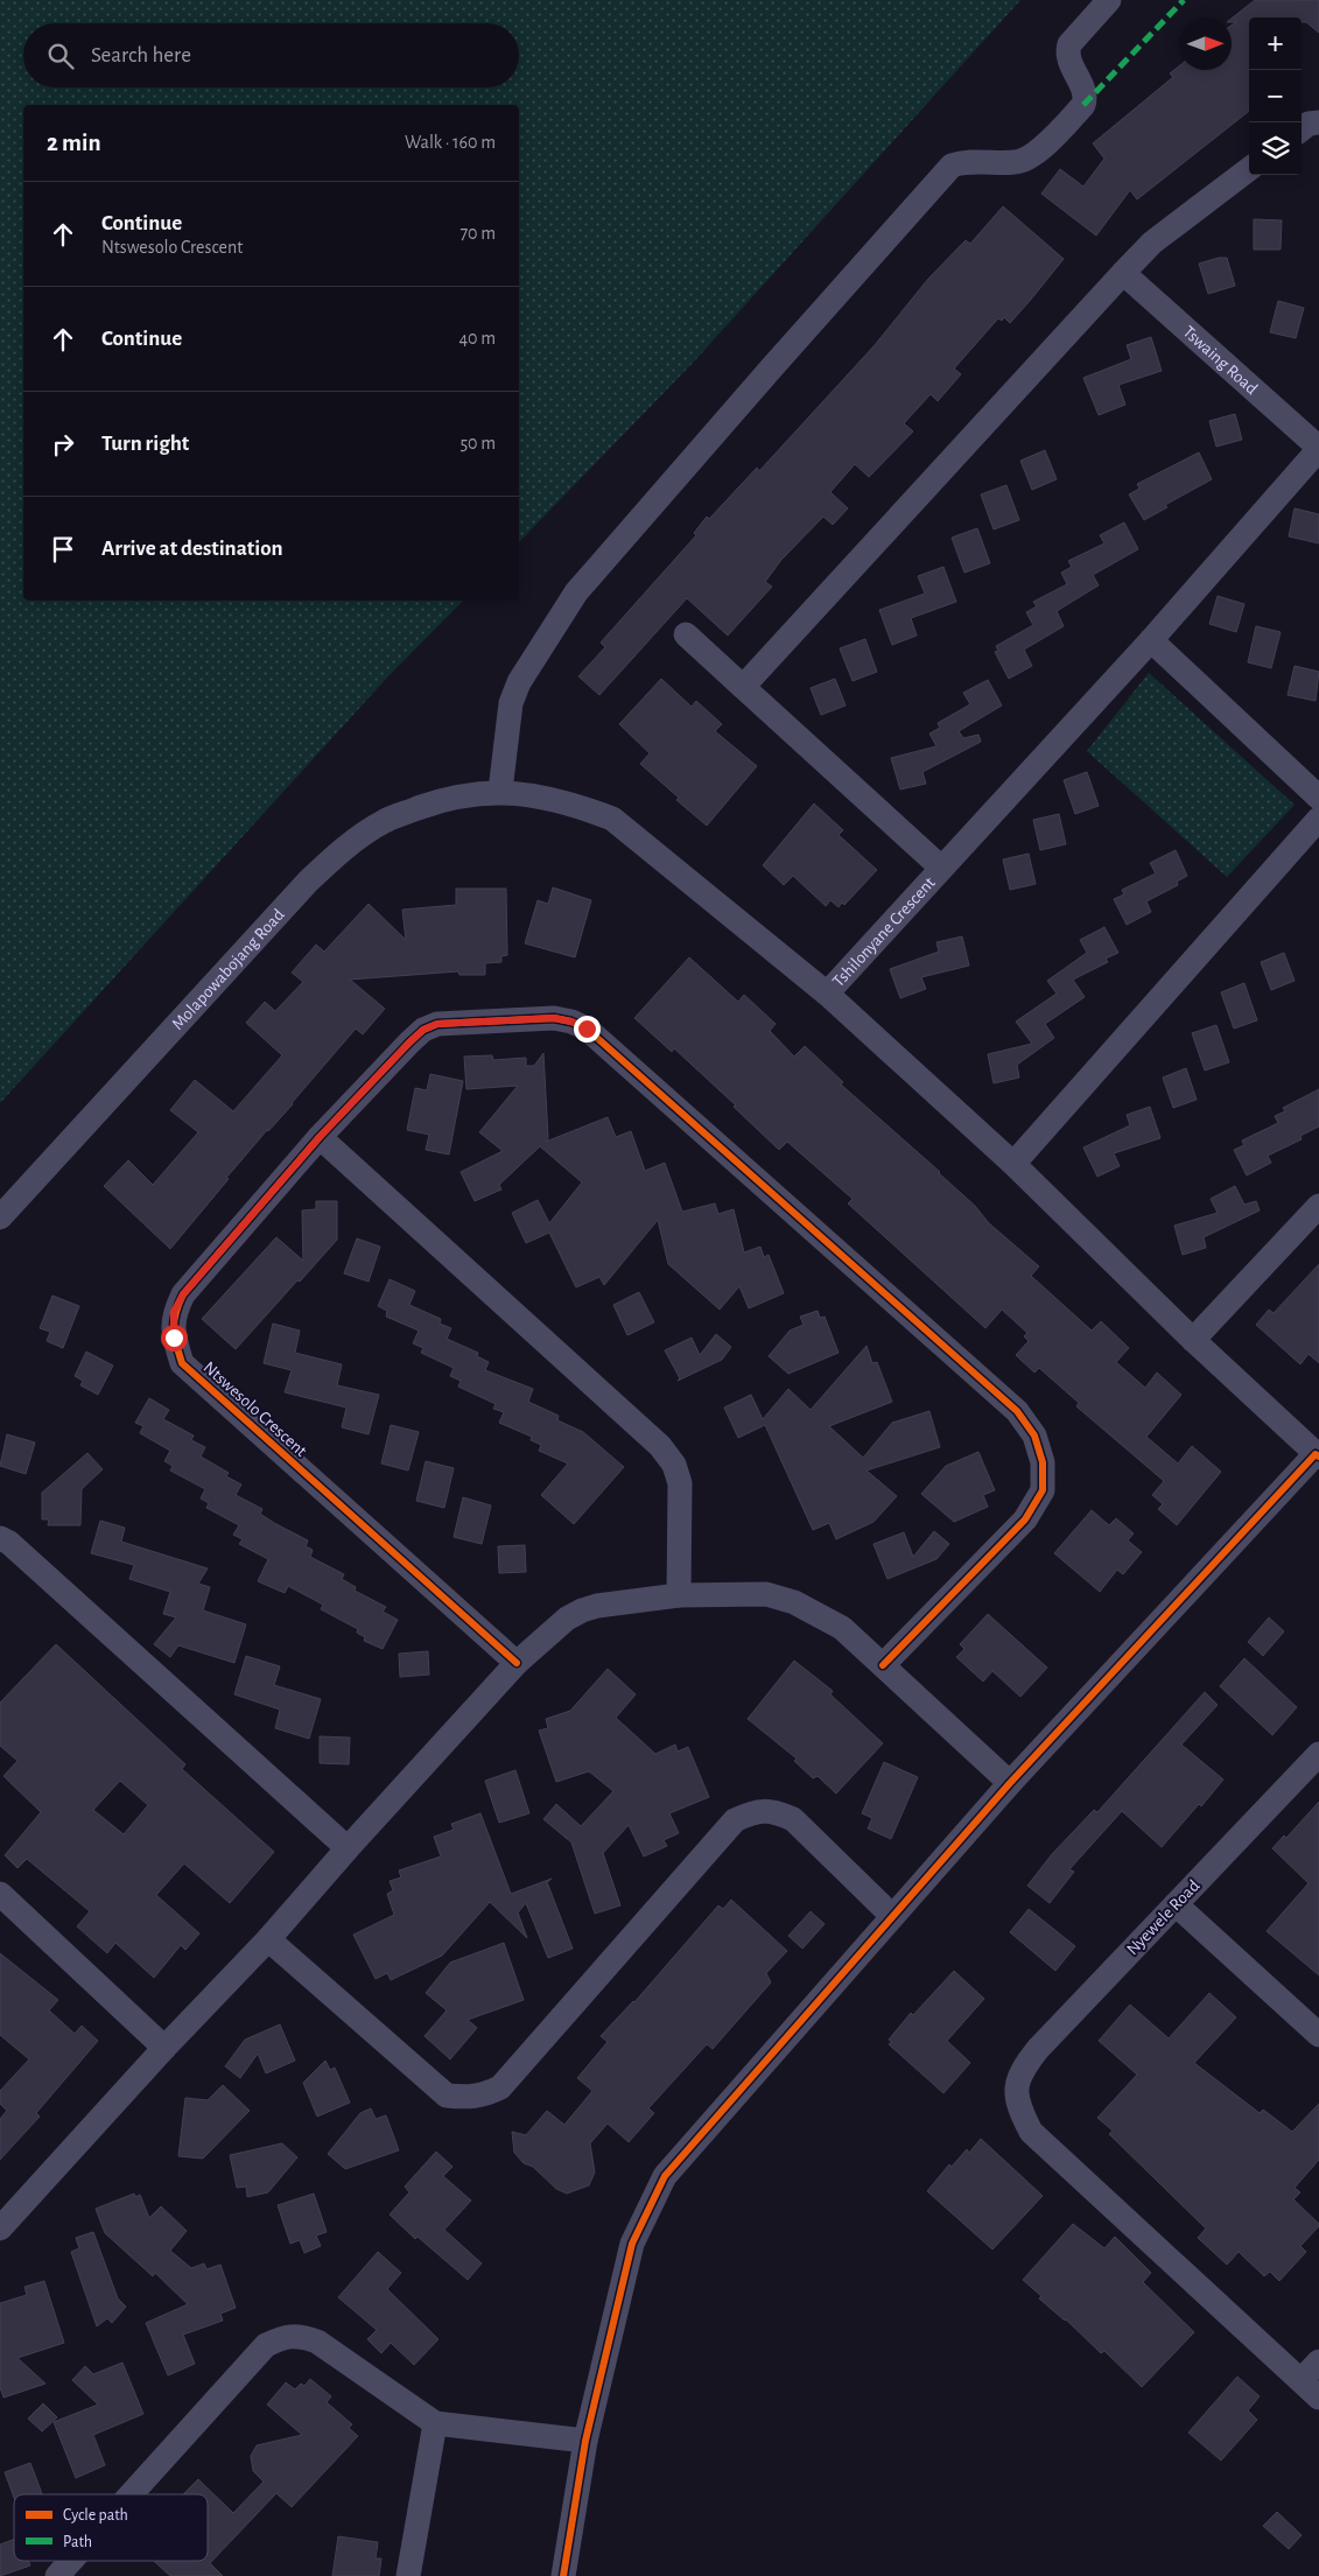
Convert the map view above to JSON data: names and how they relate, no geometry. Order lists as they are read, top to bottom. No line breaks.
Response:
{"streets":{"street":["Tswaing Road","Tshilonyane Crescent","Molapowabojang Road","Ntswesolo Crescent","Nyewele Road"]},"crossings":[["Tswaing Road","Tshilonyane Crescent"],["Tshilonyane Crescent","Molapowabojang Road"]],"legend":["Cycle path","Path"],"north":"right","page":{"map_buttons":["+","−"],"search":"Search here","heading":["2 min","Walk · 160 m"],"list":[["Continue","Ntswesolo Crescent","70 m"],["Continue","40 m"],["Turn right","50 m"],"Arrive at destination"]}}
